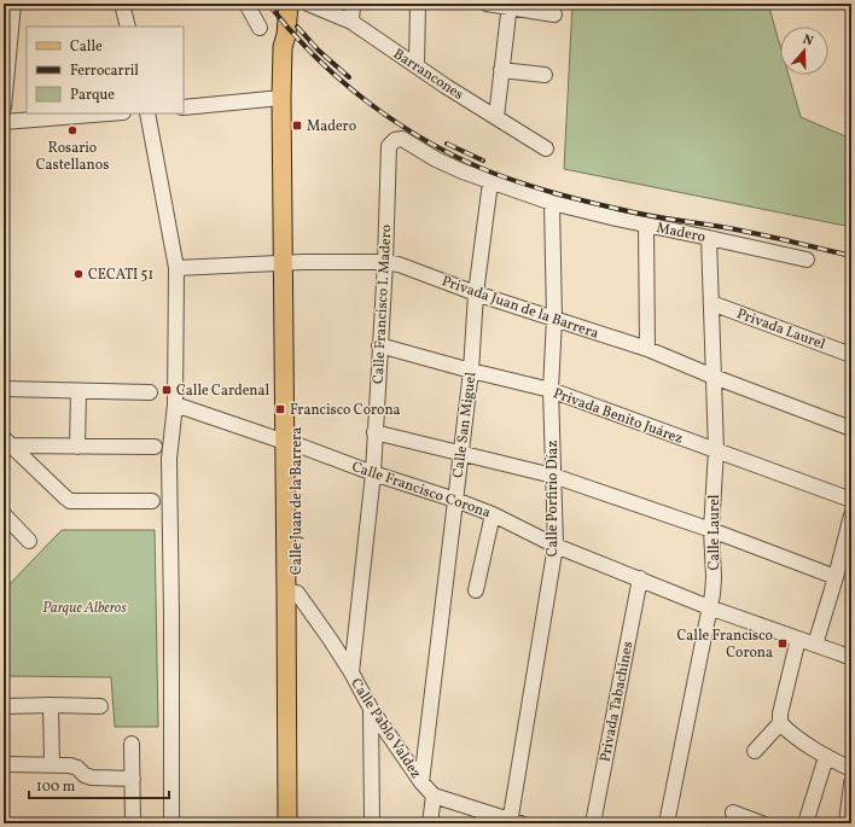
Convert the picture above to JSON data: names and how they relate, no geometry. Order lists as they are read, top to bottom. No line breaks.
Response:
{"streets":{"main road":["Calle Juan de la Barrera"],"street":["Barrancones","Madero","Calle Francisco I. Madero","Privada Juan de la Barrera","Privada Laurel","Privada Benito Juárez","Calle San Miguel","Calle Francisco Corona","Calle Porfirio Díaz","Calle Laurel","Privada Tabachines","Calle Pablo Valdez"]},"crossings":[["Madero","Calle Francisco I. Madero"],["Madero","Calle San Miguel"],["Madero","Calle Porfirio Díaz"],["Madero","Calle Laurel"],["Calle Francisco I. Madero","Privada Juan de la Barrera"],["Calle Francisco I. Madero","Privada Benito Juárez"],["Calle Francisco I. Madero","Calle Francisco Corona"],["Calle Francisco I. Madero","Calle Pablo Valdez"],["Privada Juan de la Barrera","Calle San Miguel"],["Privada Juan de la Barrera","Calle Porfirio Díaz"],["Privada Juan de la Barrera","Calle Juan de la Barrera"],["Privada Juan de la Barrera","Calle Laurel"],["Privada Laurel","Calle Laurel"],["Privada Benito Juárez","Calle San Miguel"],["Privada Benito Juárez","Calle Porfirio Díaz"],["Privada Benito Juárez","Calle Laurel"],["Calle San Miguel","Calle Francisco Corona"],["Calle San Miguel","Calle Pablo Valdez"],["Calle Francisco Corona","Calle Porfirio Díaz"],["Calle Francisco Corona","Calle Juan de la Barrera"],["Calle Francisco Corona","Calle Laurel"],["Calle Francisco Corona","Privada Tabachines"],["Calle Juan de la Barrera","Calle Pablo Valdez"]],"parks":["Parque Alberos"],"places":{"transit":["Madero","Calle Cardenal","Francisco Corona","Calle Francisco Corona"],"other":["Rosario Castellanos","CECATI 51"]},"legend":["Calle","Ferrocarril","Parque"],"scale_bar":"100 m","north":"top"}
